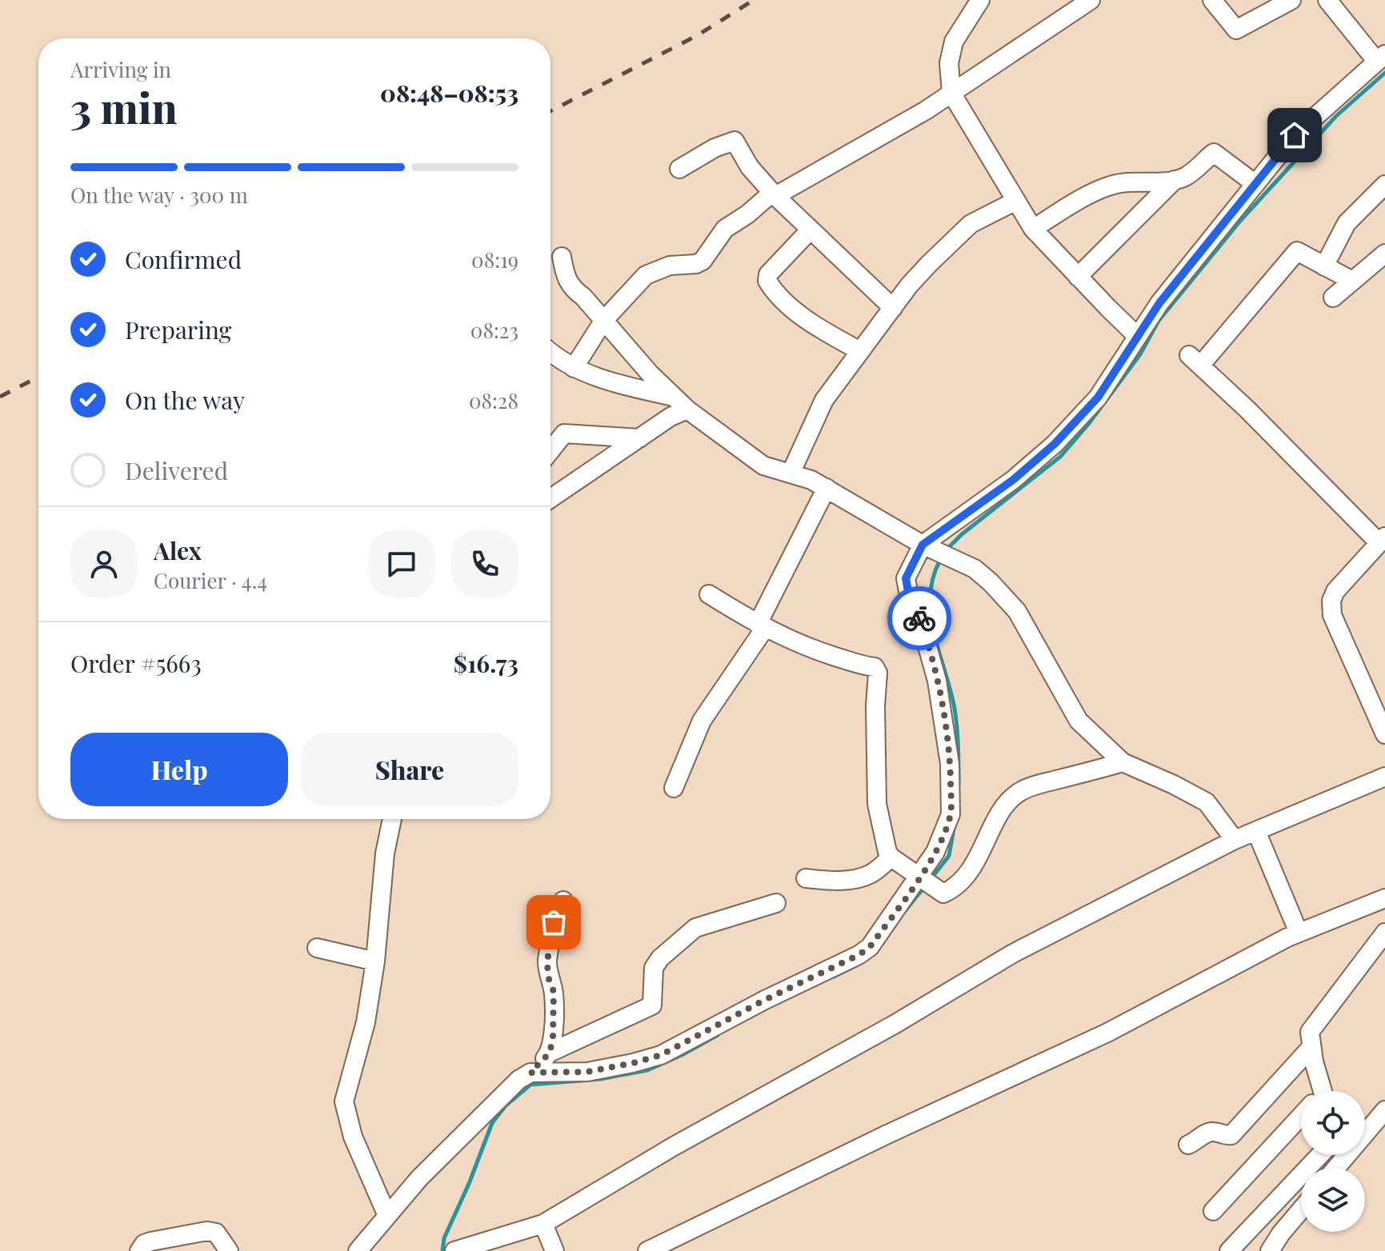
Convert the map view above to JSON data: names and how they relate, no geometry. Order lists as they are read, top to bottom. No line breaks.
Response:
{"page":{"heading":["3 min","Arriving in","08:48–08:53"],"panel":["Alex","Courier · 4.4","Order #5663","$16.73"],"bar":"On the way · 300 m","list":[["Confirmed","08:19"],["Preparing","08:23"],["On the way","08:28"],"Delivered"],"buttons":["Help","Share"]}}
